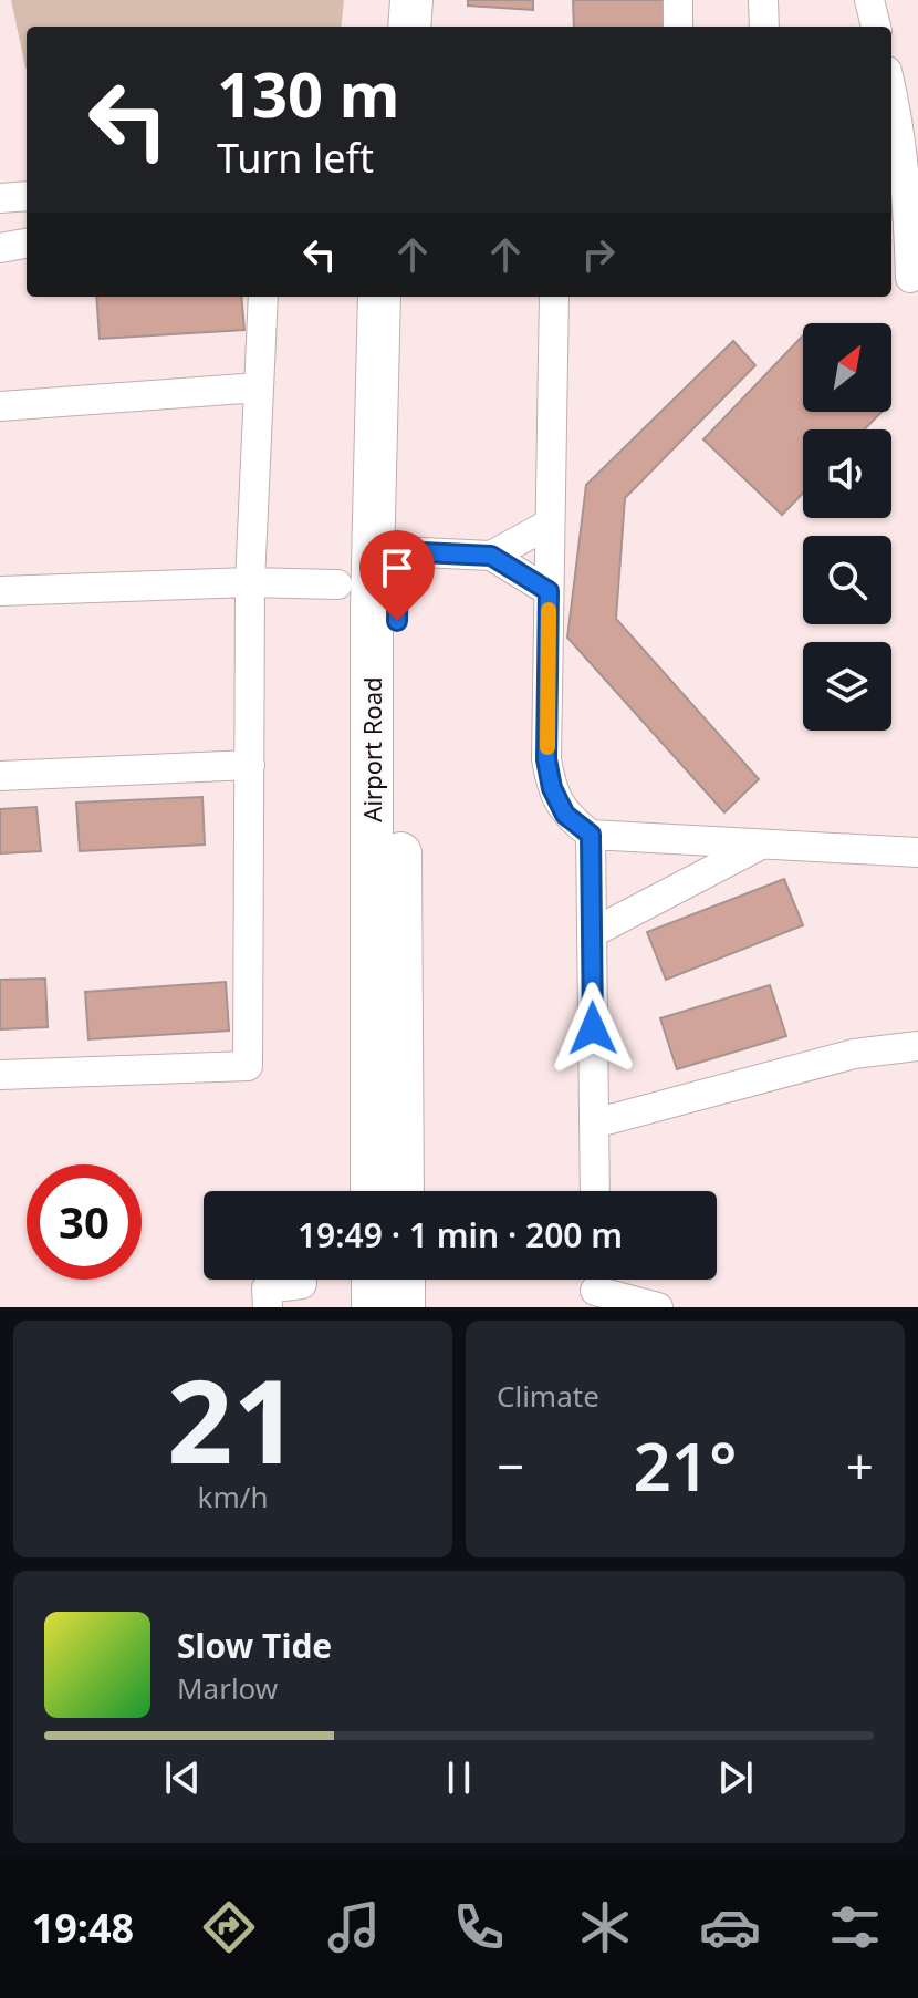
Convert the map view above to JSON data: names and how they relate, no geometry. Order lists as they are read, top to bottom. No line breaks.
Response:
{"streets":{"highway":["Airport Road"]},"north":"top right","page":{"turn":["130 m","Turn left"],"limit":"30","trip":"19:49 · 1 min · 200 m","tile":[["21","km/h"],"Climate"],"heat":["−","21°","+"],"song":["Slow Tide","Marlow"],"tabs":"19:48"}}
